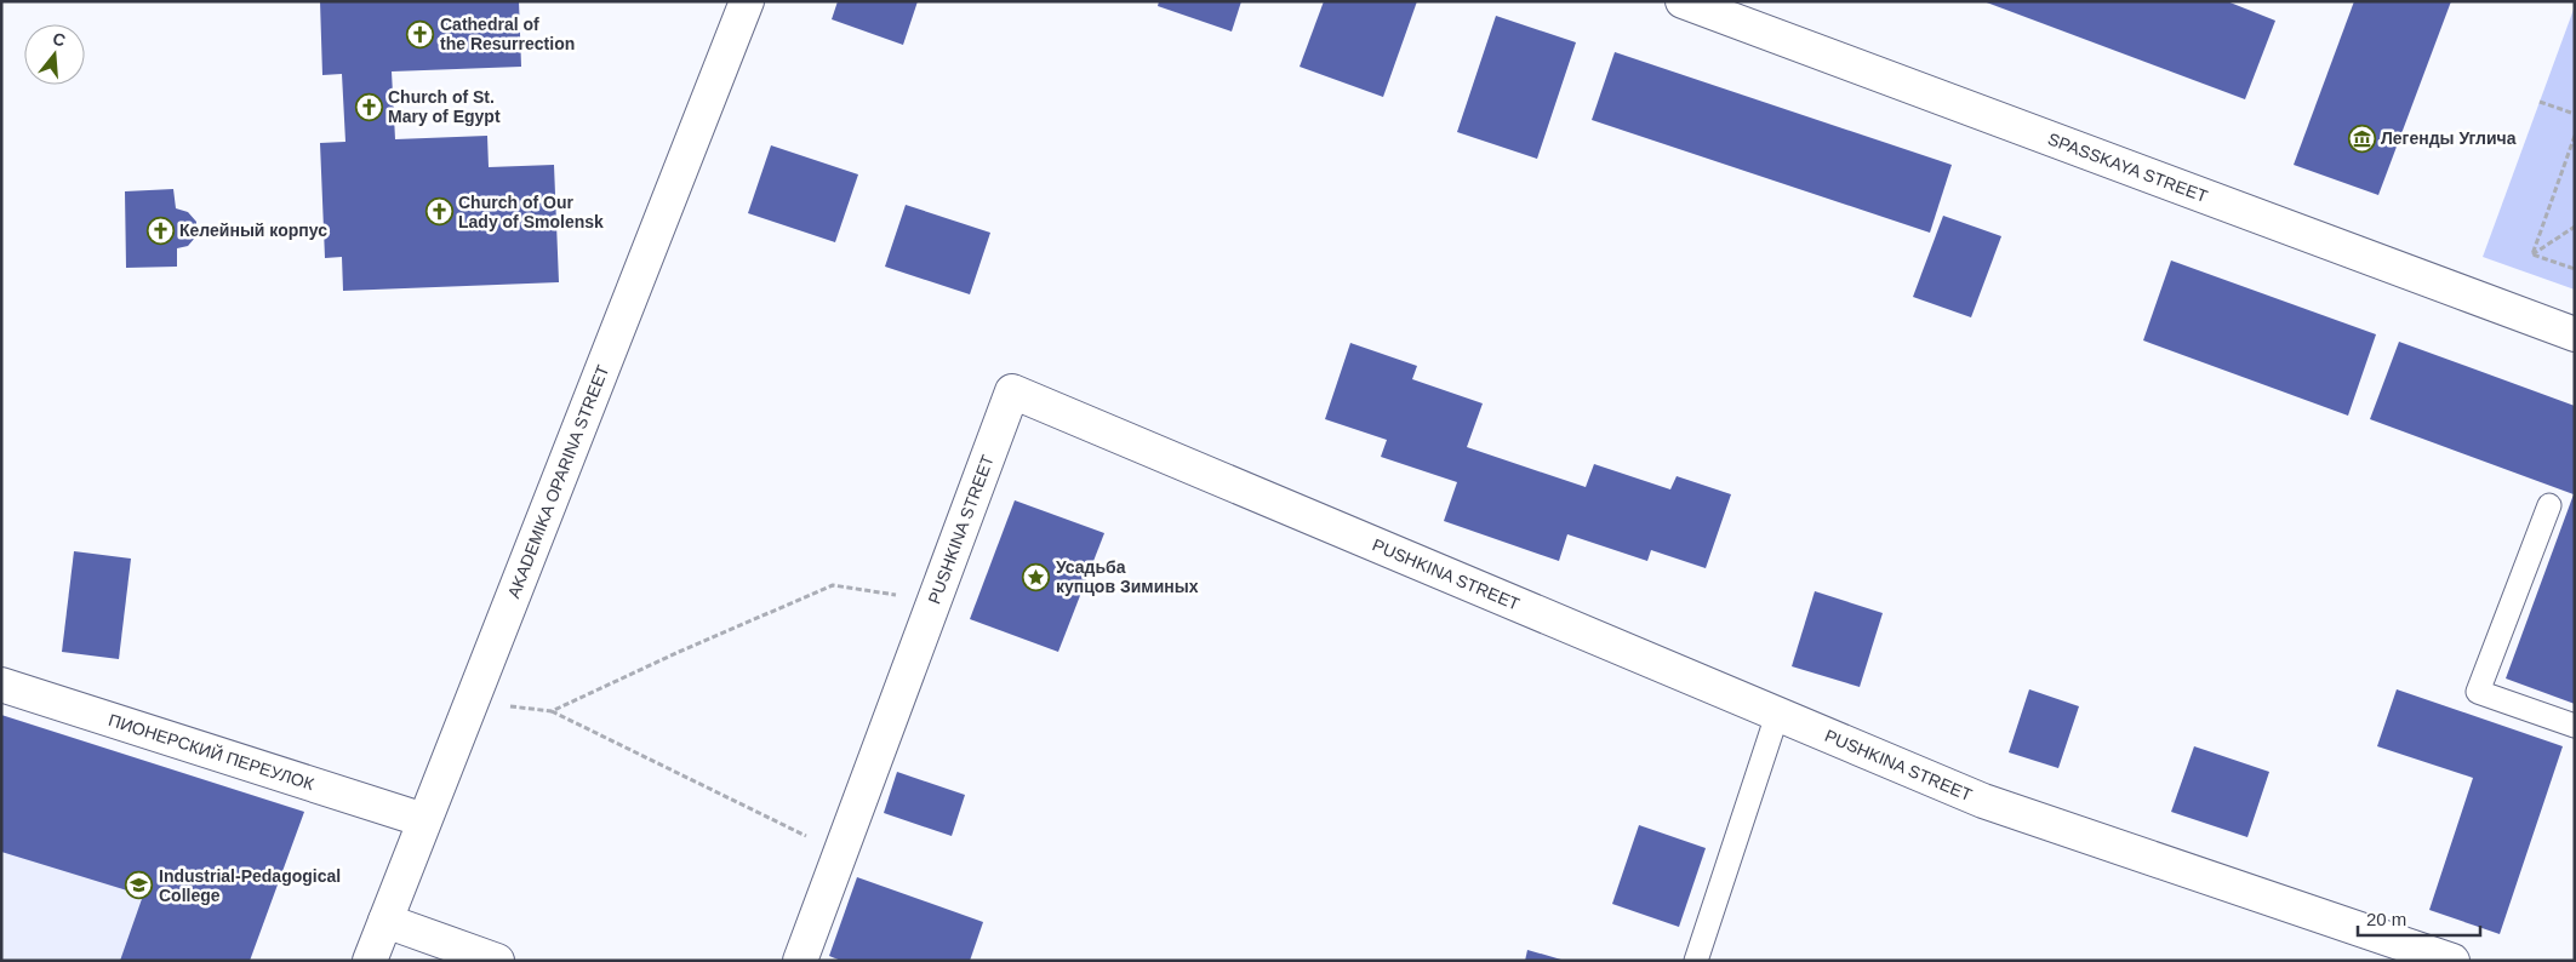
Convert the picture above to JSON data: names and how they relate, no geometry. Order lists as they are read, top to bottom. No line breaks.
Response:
{"streets":{"street":["SPASSKAYA STREET","AKADEMIKA OPARINA STREET","PUSHKINA STREET","ПИОНЕРСКИЙ ПЕРЕУЛОК"]},"crossings":[["AKADEMIKA OPARINA STREET","ПИОНЕРСКИЙ ПЕРЕУЛОК"]],"places":{"church":["Cathedral of the Resurrection","Church of St. Mary of Egypt","Church of Our Lady of Smolensk","Келейный корпус"],"museum":["Легенды Углича"],"place":["Усадьба купцов Зиминых"],"school or university":["Industrial-Pedagogical College"]},"scale_bar":"20 m","north":"top"}
